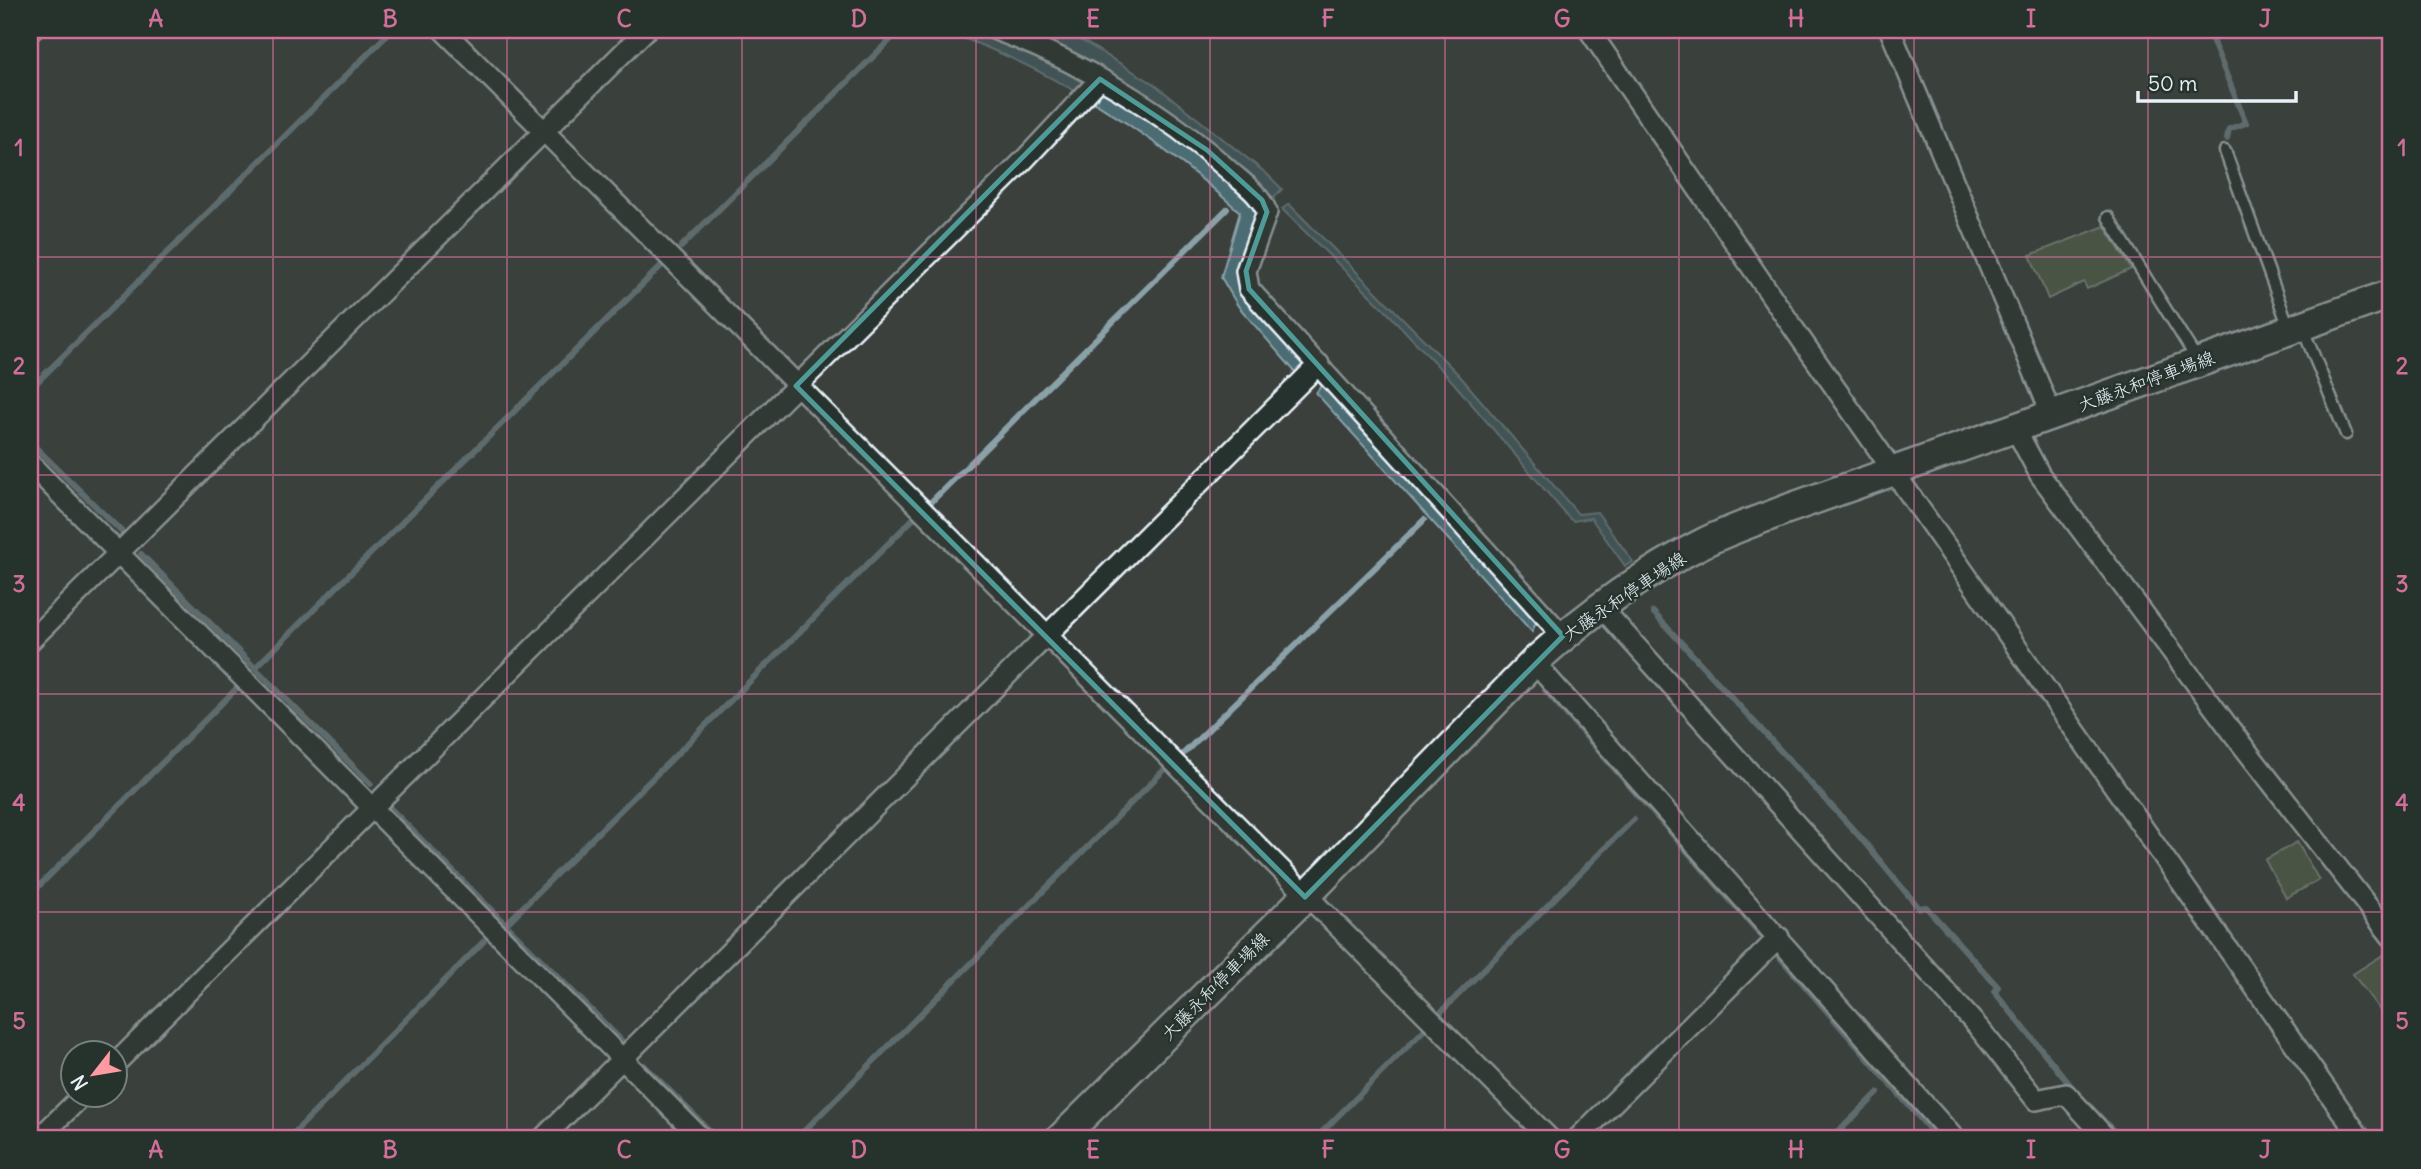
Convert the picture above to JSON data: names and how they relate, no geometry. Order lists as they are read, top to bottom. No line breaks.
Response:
{"streets":{"main road":["大藤永和停車場線"]},"scale_bar":"50 m","north":"bottom left","grid":{"columns":["A","B","C","D","E","F","G","H","I","J"],"rows":["1","2","3","4","5"]}}
